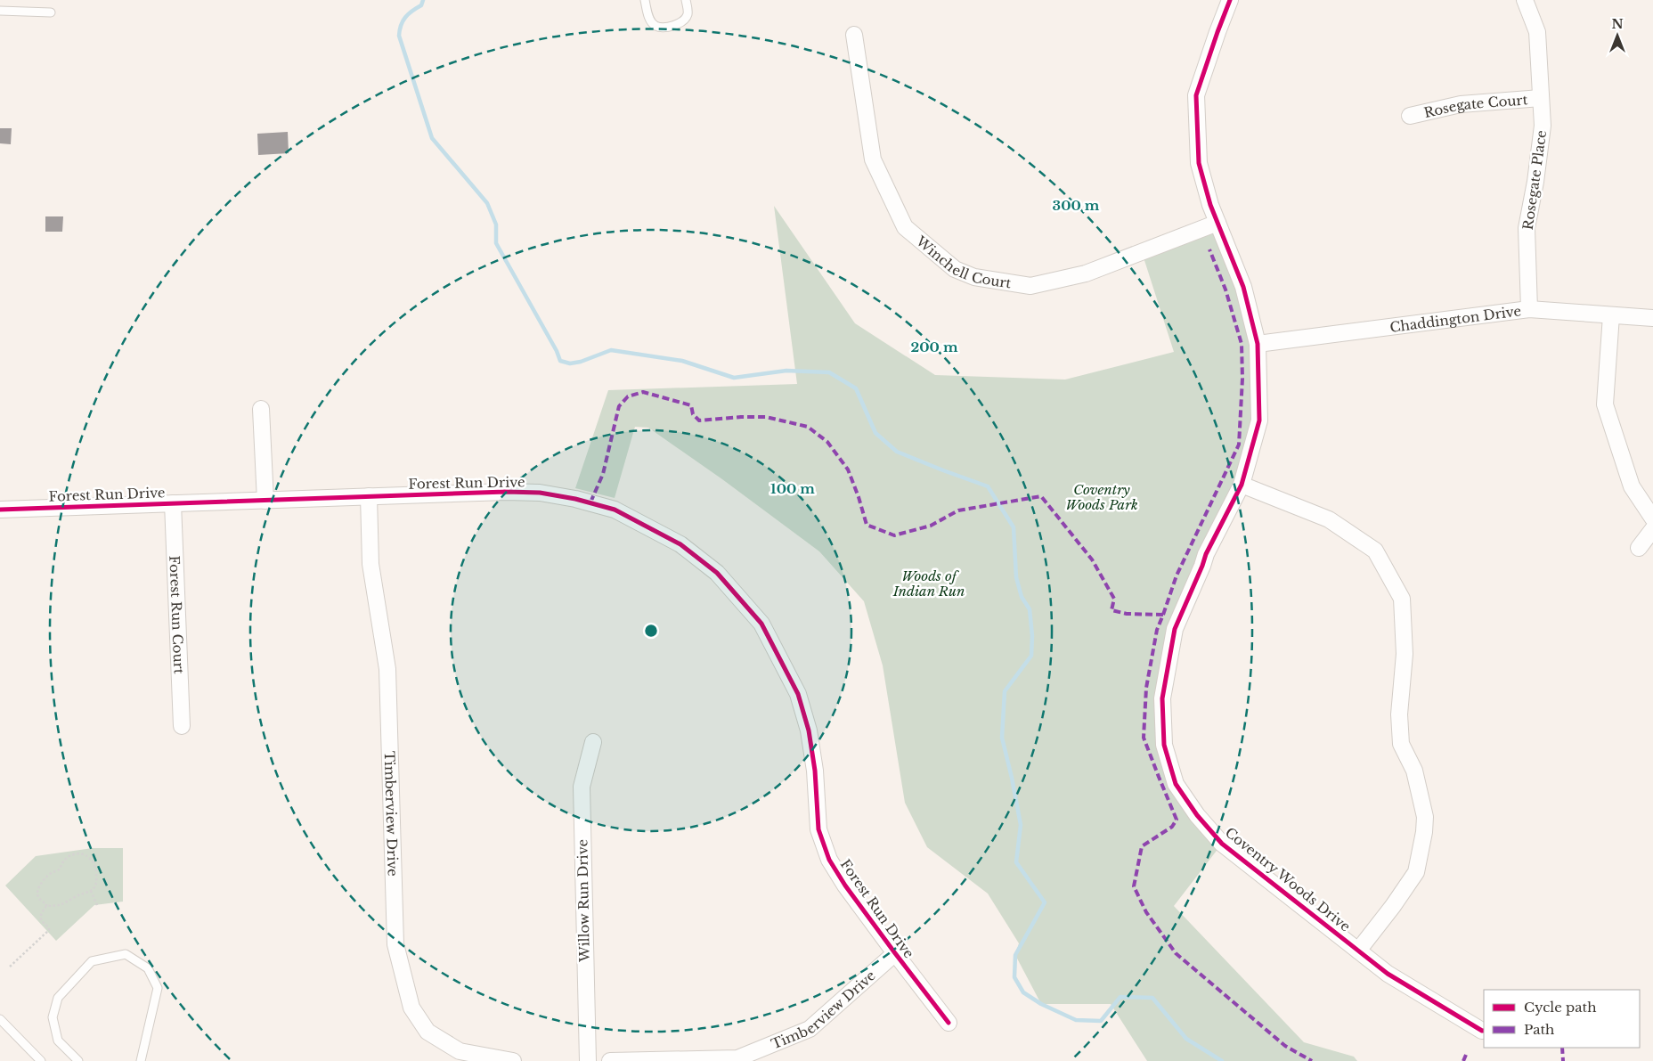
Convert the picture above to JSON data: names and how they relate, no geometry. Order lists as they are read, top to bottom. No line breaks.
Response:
{"streets":{"street":["Rosegate Court","Rosegate Place","Winchell Court","Chaddington Drive","Forest Run Drive","Forest Run Court","Timberview Drive","Coventry Woods Drive","Willow Run Drive"]},"crossings":[["Rosegate Court","Rosegate Place"],["Rosegate Place","Chaddington Drive"],["Winchell Court","Coventry Woods Drive"],["Chaddington Drive","Coventry Woods Drive"],["Forest Run Drive","Forest Run Court"],["Forest Run Drive","Timberview Drive"]],"parks":["Coventry Woods Park","Woods of Indian Run"],"legend":["Cycle path","Path"],"north":"top","rings":["300 m","200 m","100 m"]}
